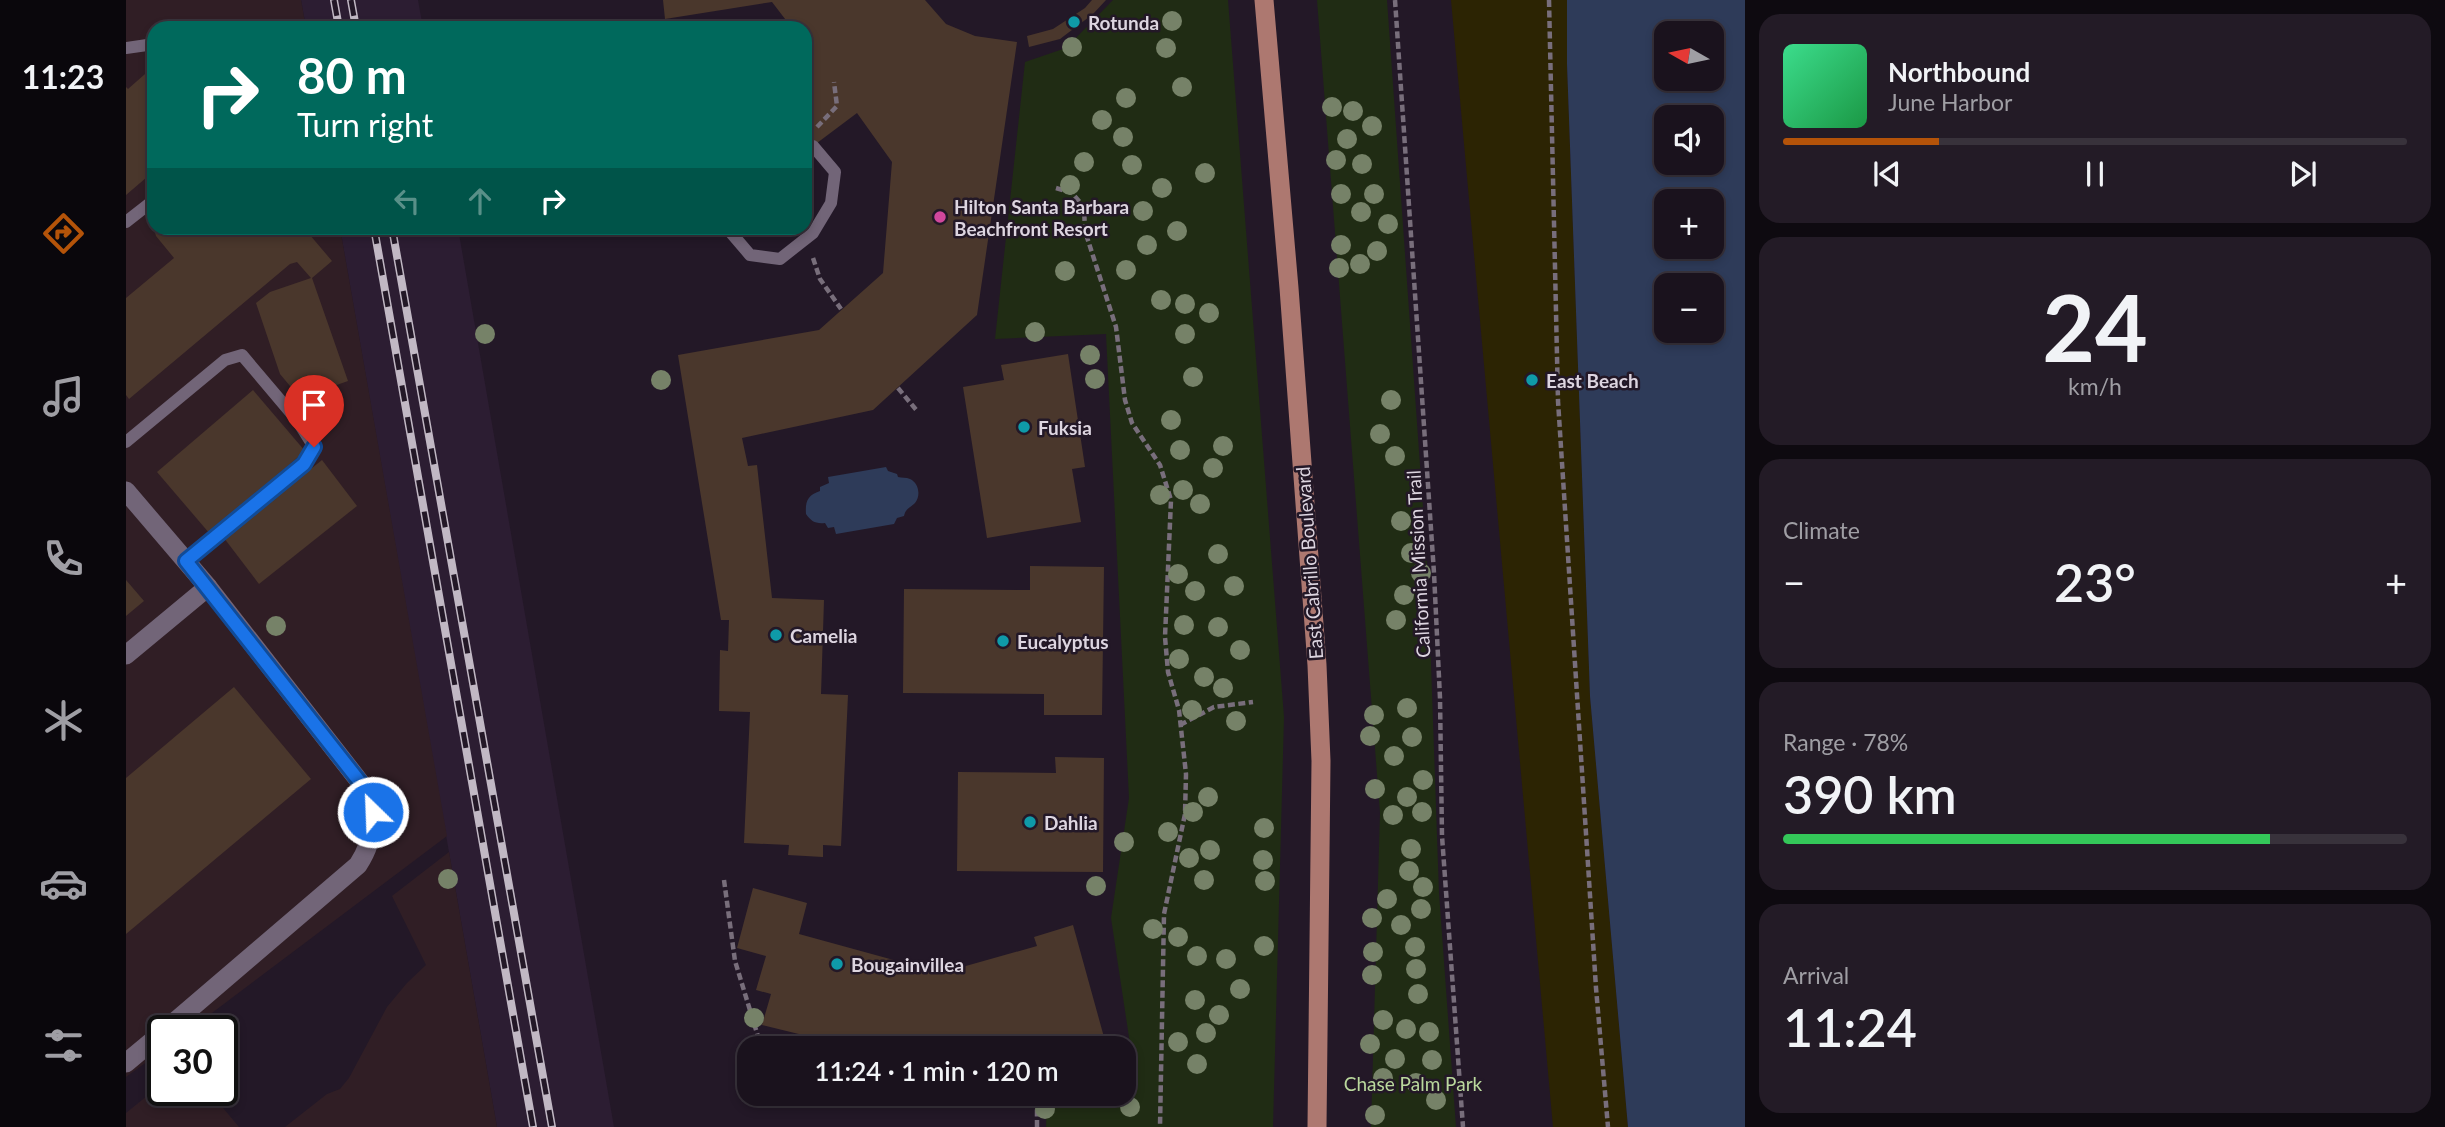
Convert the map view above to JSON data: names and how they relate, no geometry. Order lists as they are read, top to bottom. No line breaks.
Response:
{"streets":{"main road":["East Cabrillo Boulevard"],"path":["California Mission Trail"]},"parks":["Chase Palm Park"],"places":["Rotunda","Hilton Santa Barbara Beachfront Resort","East Beach","Fuksia","Camelia","Eucalyptus","Dahlia","Bougainvillea"],"north":"left","page":{"tabs":"11:23","map_buttons":["+","−"],"turn":["80 m","Turn right"],"song":["Northbound","June Harbor"],"tile":[["24","km/h"],"Climate",["Range · 78%","390 km"],["Arrival","11:24"]],"heat":["−","23°","+"],"limit":"30","trip":"11:24 · 1 min · 120 m"}}
